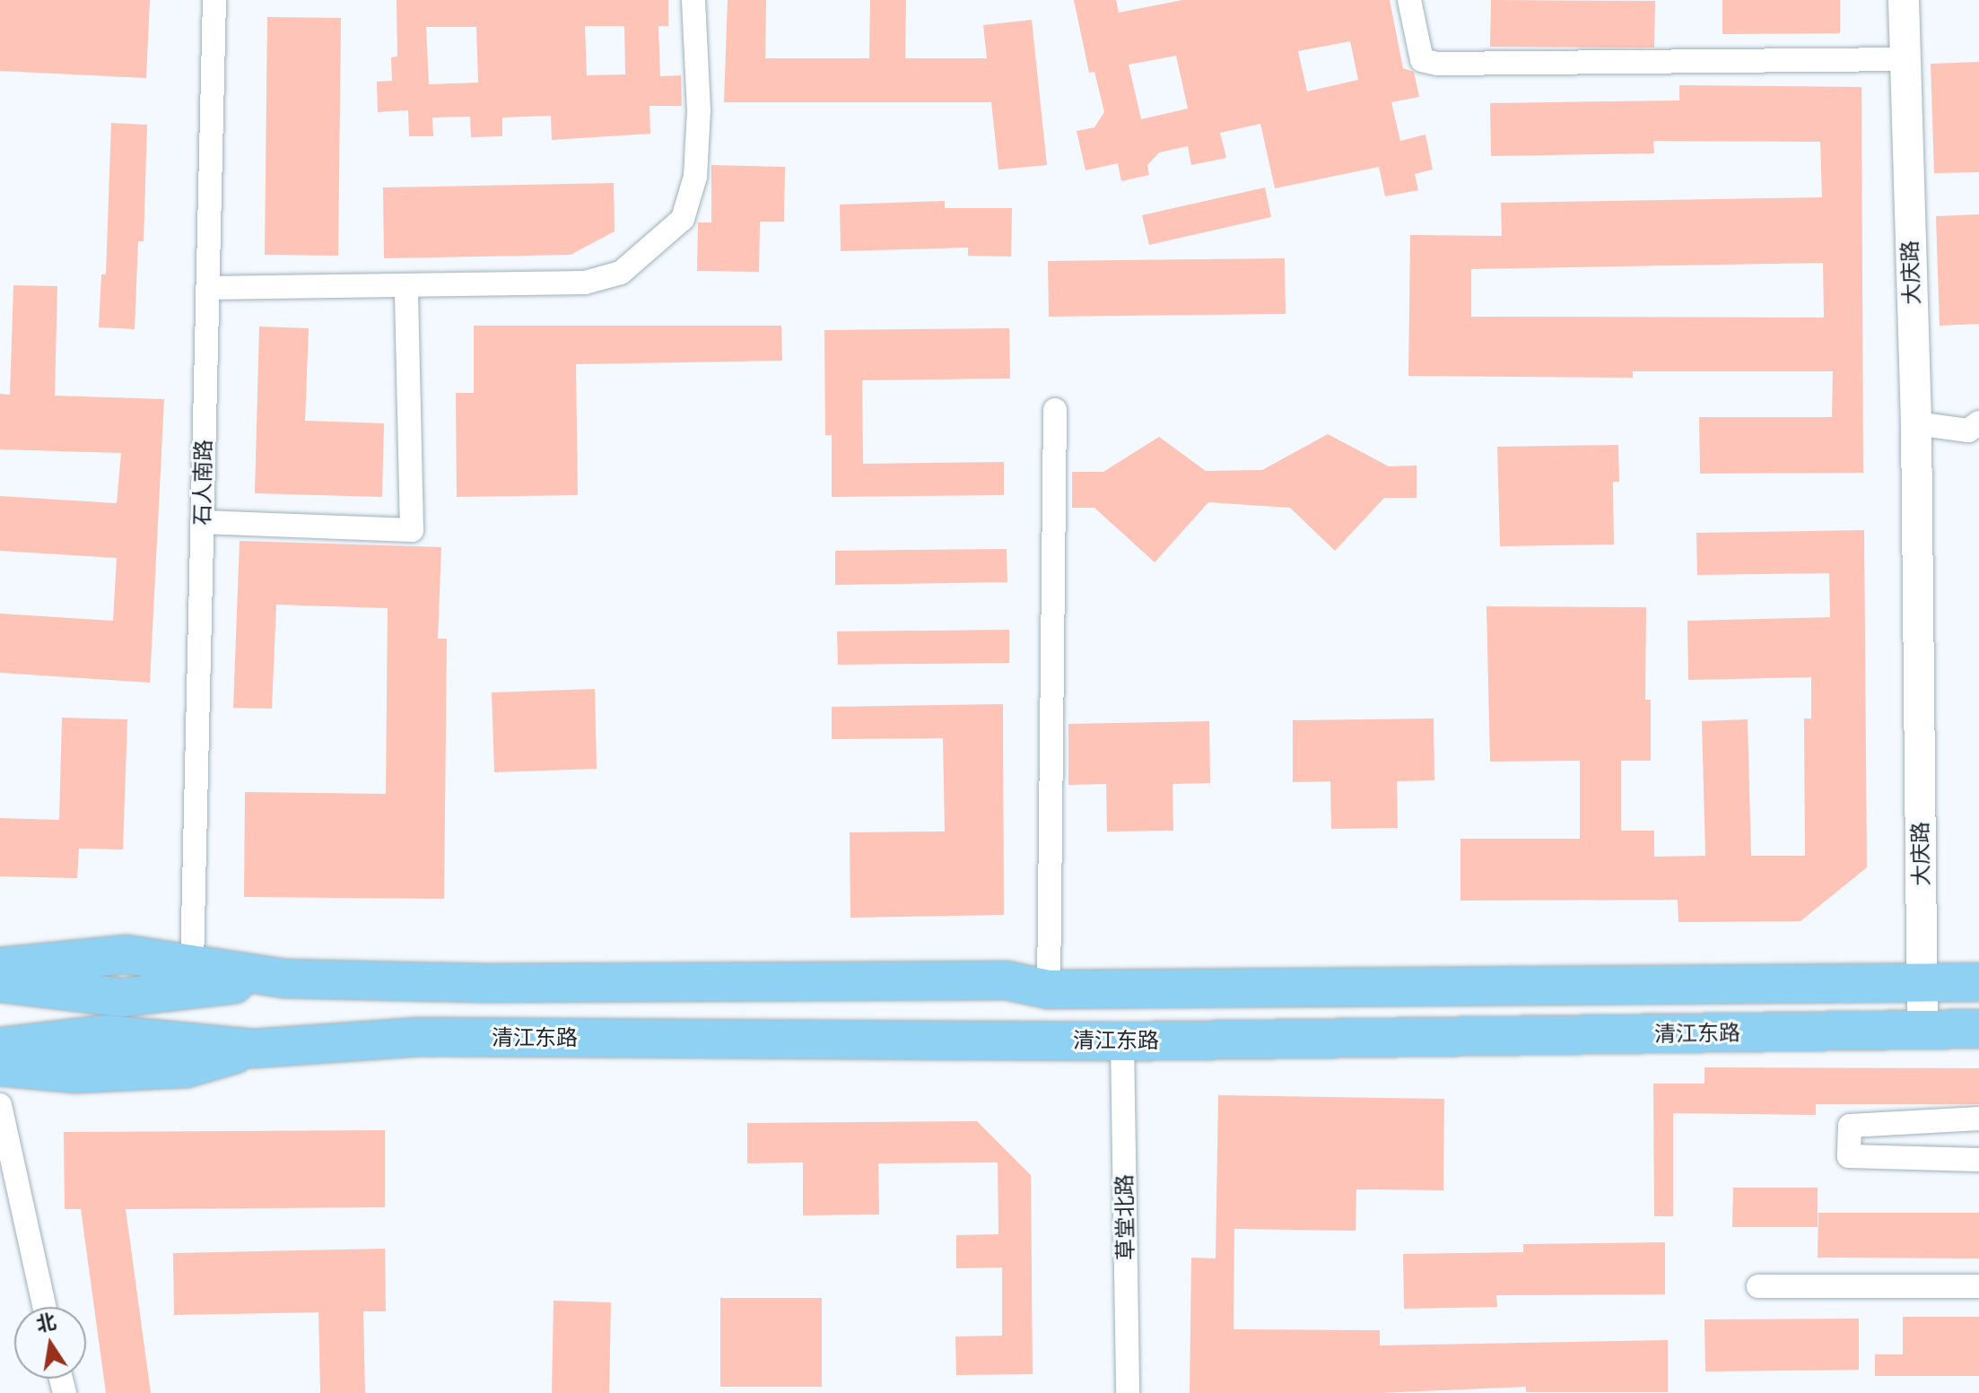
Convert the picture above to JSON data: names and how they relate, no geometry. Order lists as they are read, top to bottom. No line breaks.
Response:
{"streets":{"main road":["清江东路"],"street":["大庆路","石人南路","草堂北路"]},"crossings":[["大庆路","清江东路"],["清江东路","草堂北路"]],"north":"top"}
